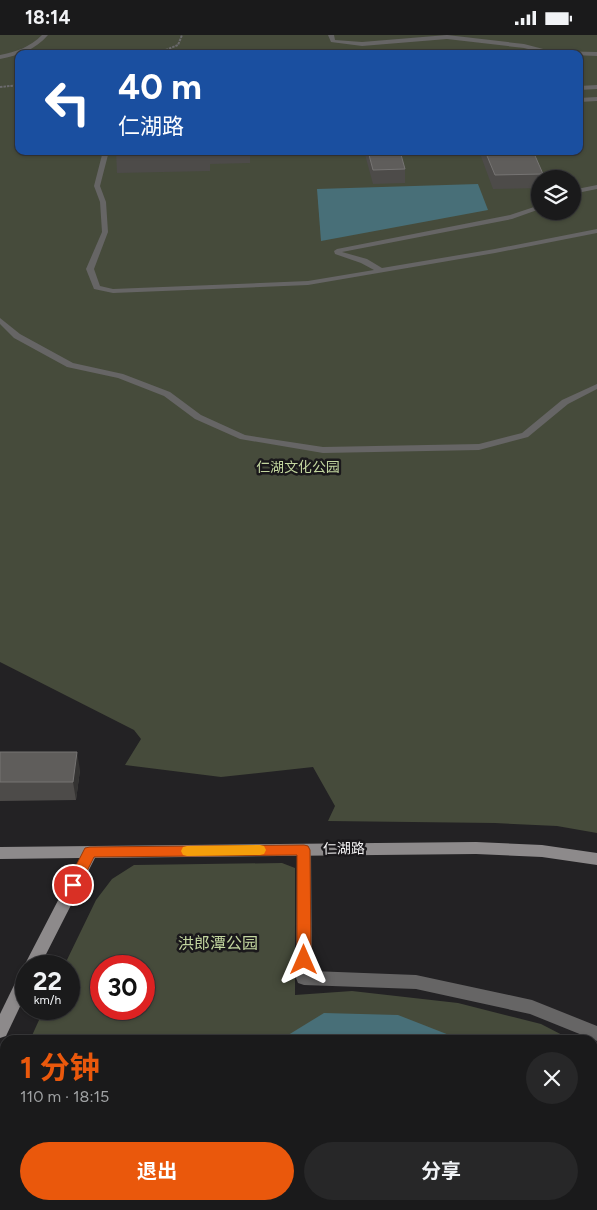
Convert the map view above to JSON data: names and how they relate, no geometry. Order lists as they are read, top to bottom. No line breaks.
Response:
{"streets":{"street":["仁湖路"]},"parks":["仁湖文化公园","洪郎潭公园"],"page":{"status":"18:14","turn":["40 m","仁湖路"],"speed":"22 km/h","limit":"30","heading":["1 分钟","110 m · 18:15"],"buttons":["退出","分享"]}}
